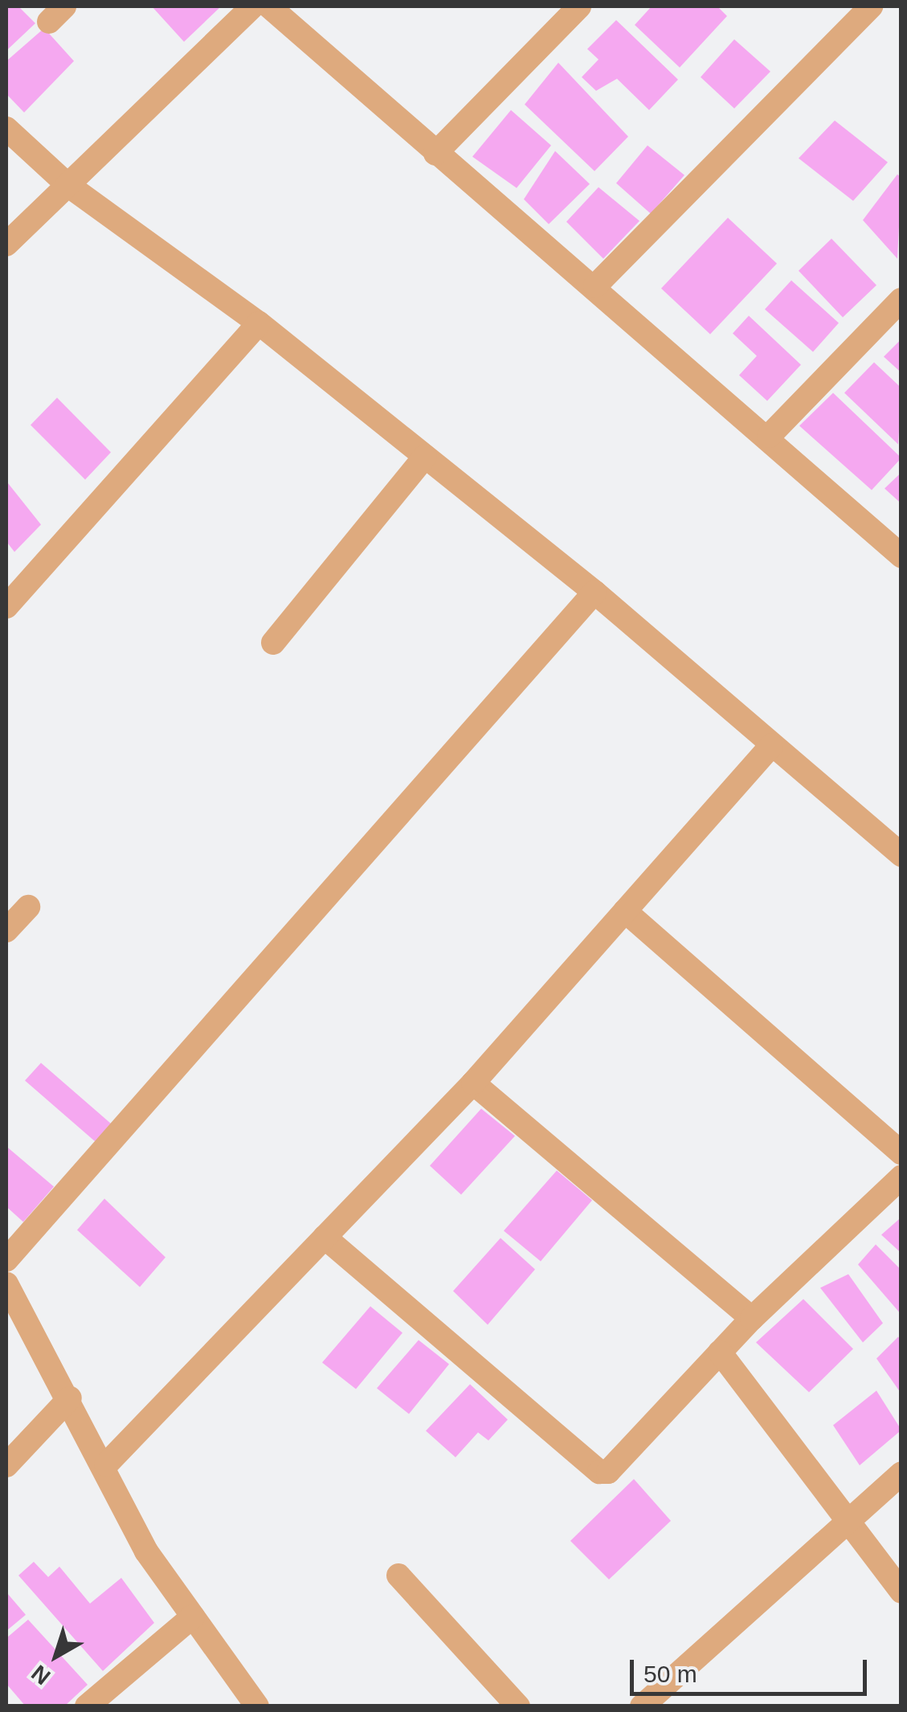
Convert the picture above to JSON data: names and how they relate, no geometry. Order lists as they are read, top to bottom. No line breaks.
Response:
{"scale_bar":"50 m","north":"bottom left"}
